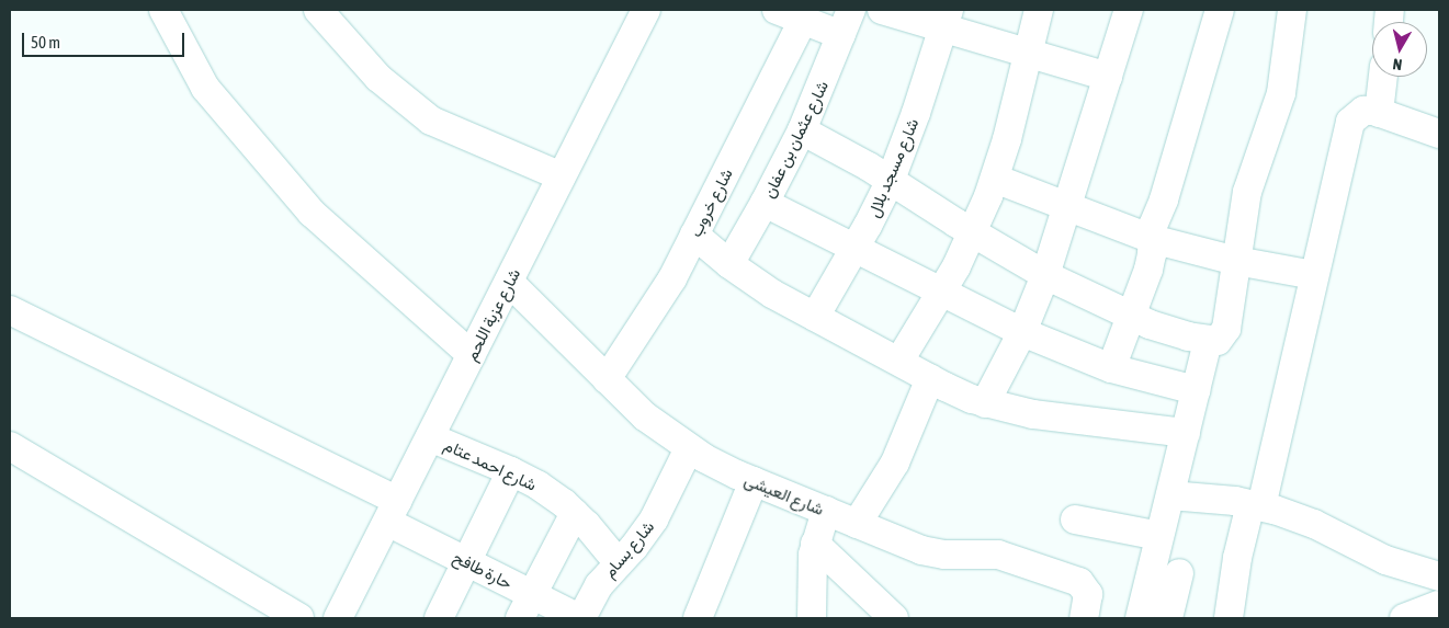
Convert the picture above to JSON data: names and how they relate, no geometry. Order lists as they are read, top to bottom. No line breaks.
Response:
{"streets":{"street":["شارع عثمان بن عفان","شارع مسجد بلال","شارع خروب","شارع عزبة اللحم","شارع احمد عتام","شارع العيشى","شارع بسام","حارة طافح"]},"crossings":[["شارع خروب","شارع العيشى"],["شارع عزبة اللحم","شارع احمد عتام"],["شارع عزبة اللحم","شارع العيشى"],["شارع عزبة اللحم","حارة طافح"],["شارع احمد عتام","شارع بسام"],["شارع العيشى","شارع بسام"],["شارع بسام","حارة طافح"]],"scale_bar":"50 m","north":"bottom"}
